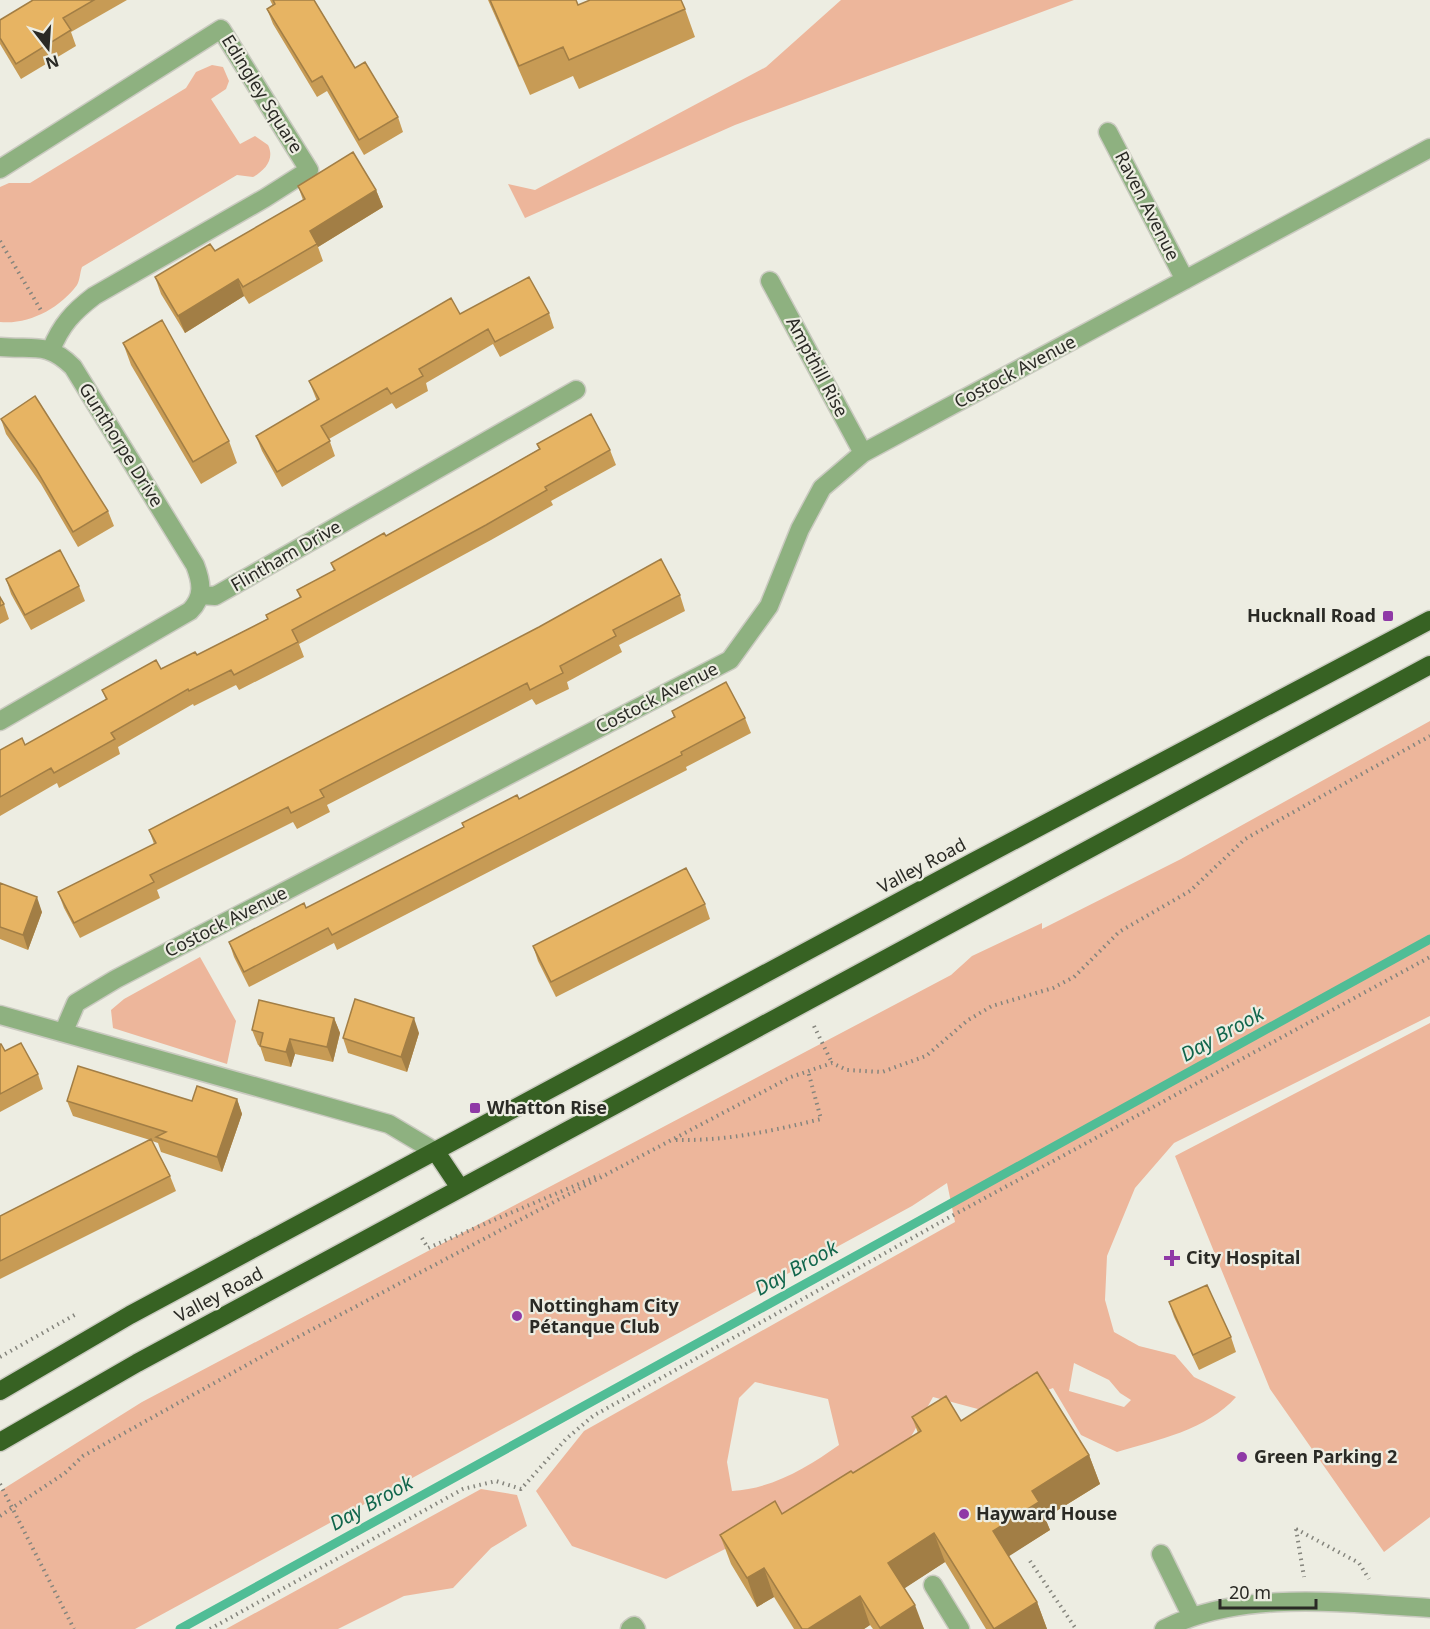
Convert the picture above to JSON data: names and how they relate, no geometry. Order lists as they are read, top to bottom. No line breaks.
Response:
{"streets":{"highway":["Valley Road"],"street":["Edingley Square","Raven Avenue","Ampthill Rise","Costock Avenue","Gunthorpe Drive","Flintham Drive"]},"crossings":[["Edingley Square","Gunthorpe Drive"],["Raven Avenue","Costock Avenue"],["Ampthill Rise","Costock Avenue"],["Gunthorpe Drive","Flintham Drive"]],"water":["Day Brook"],"places":{"transit":["Hucknall Road","Whatton Rise"],"health":["City Hospital"],"other":["Nottingham City Pétanque Club","Green Parking 2","Hayward House"]},"scale_bar":"20 m","north":"bottom"}
